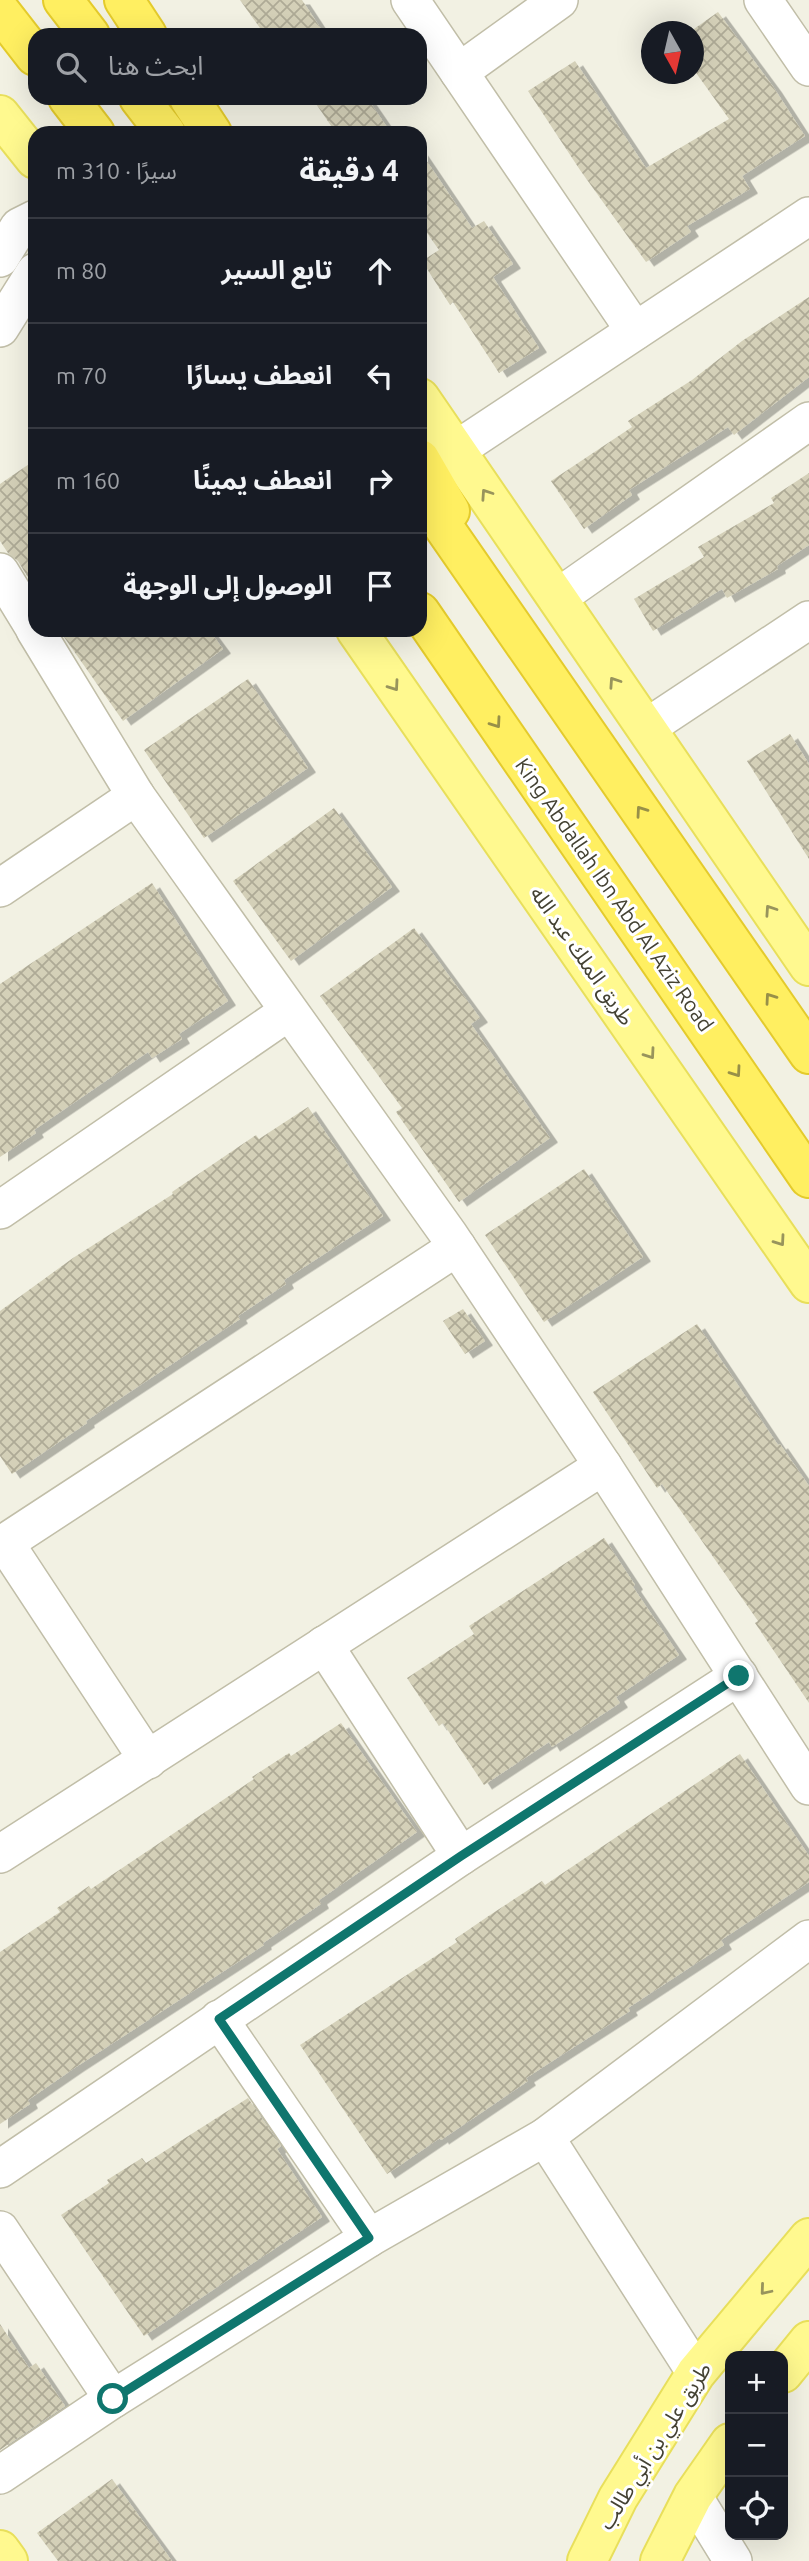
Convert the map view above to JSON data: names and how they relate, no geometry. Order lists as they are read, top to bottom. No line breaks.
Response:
{"streets":{"highway":["King Abdallah Ibn Abd Al Aziz Road"],"main road":["طريق الملك عبد الله","طريق علي بن أبي طالب"]},"one_way":["طريق علي بن أبي طالب"],"north":"bottom","page":{"search":"ابحث هنا","heading":["4 دقيقة","سيرًا · 310 m"],"list":[["تابع السير","80 m"],["انعطف يسارًا","70 m"],["انعطف يمينًا","160 m"],"الوصول إلى الوجهة"],"map_buttons":["+","−"]}}
